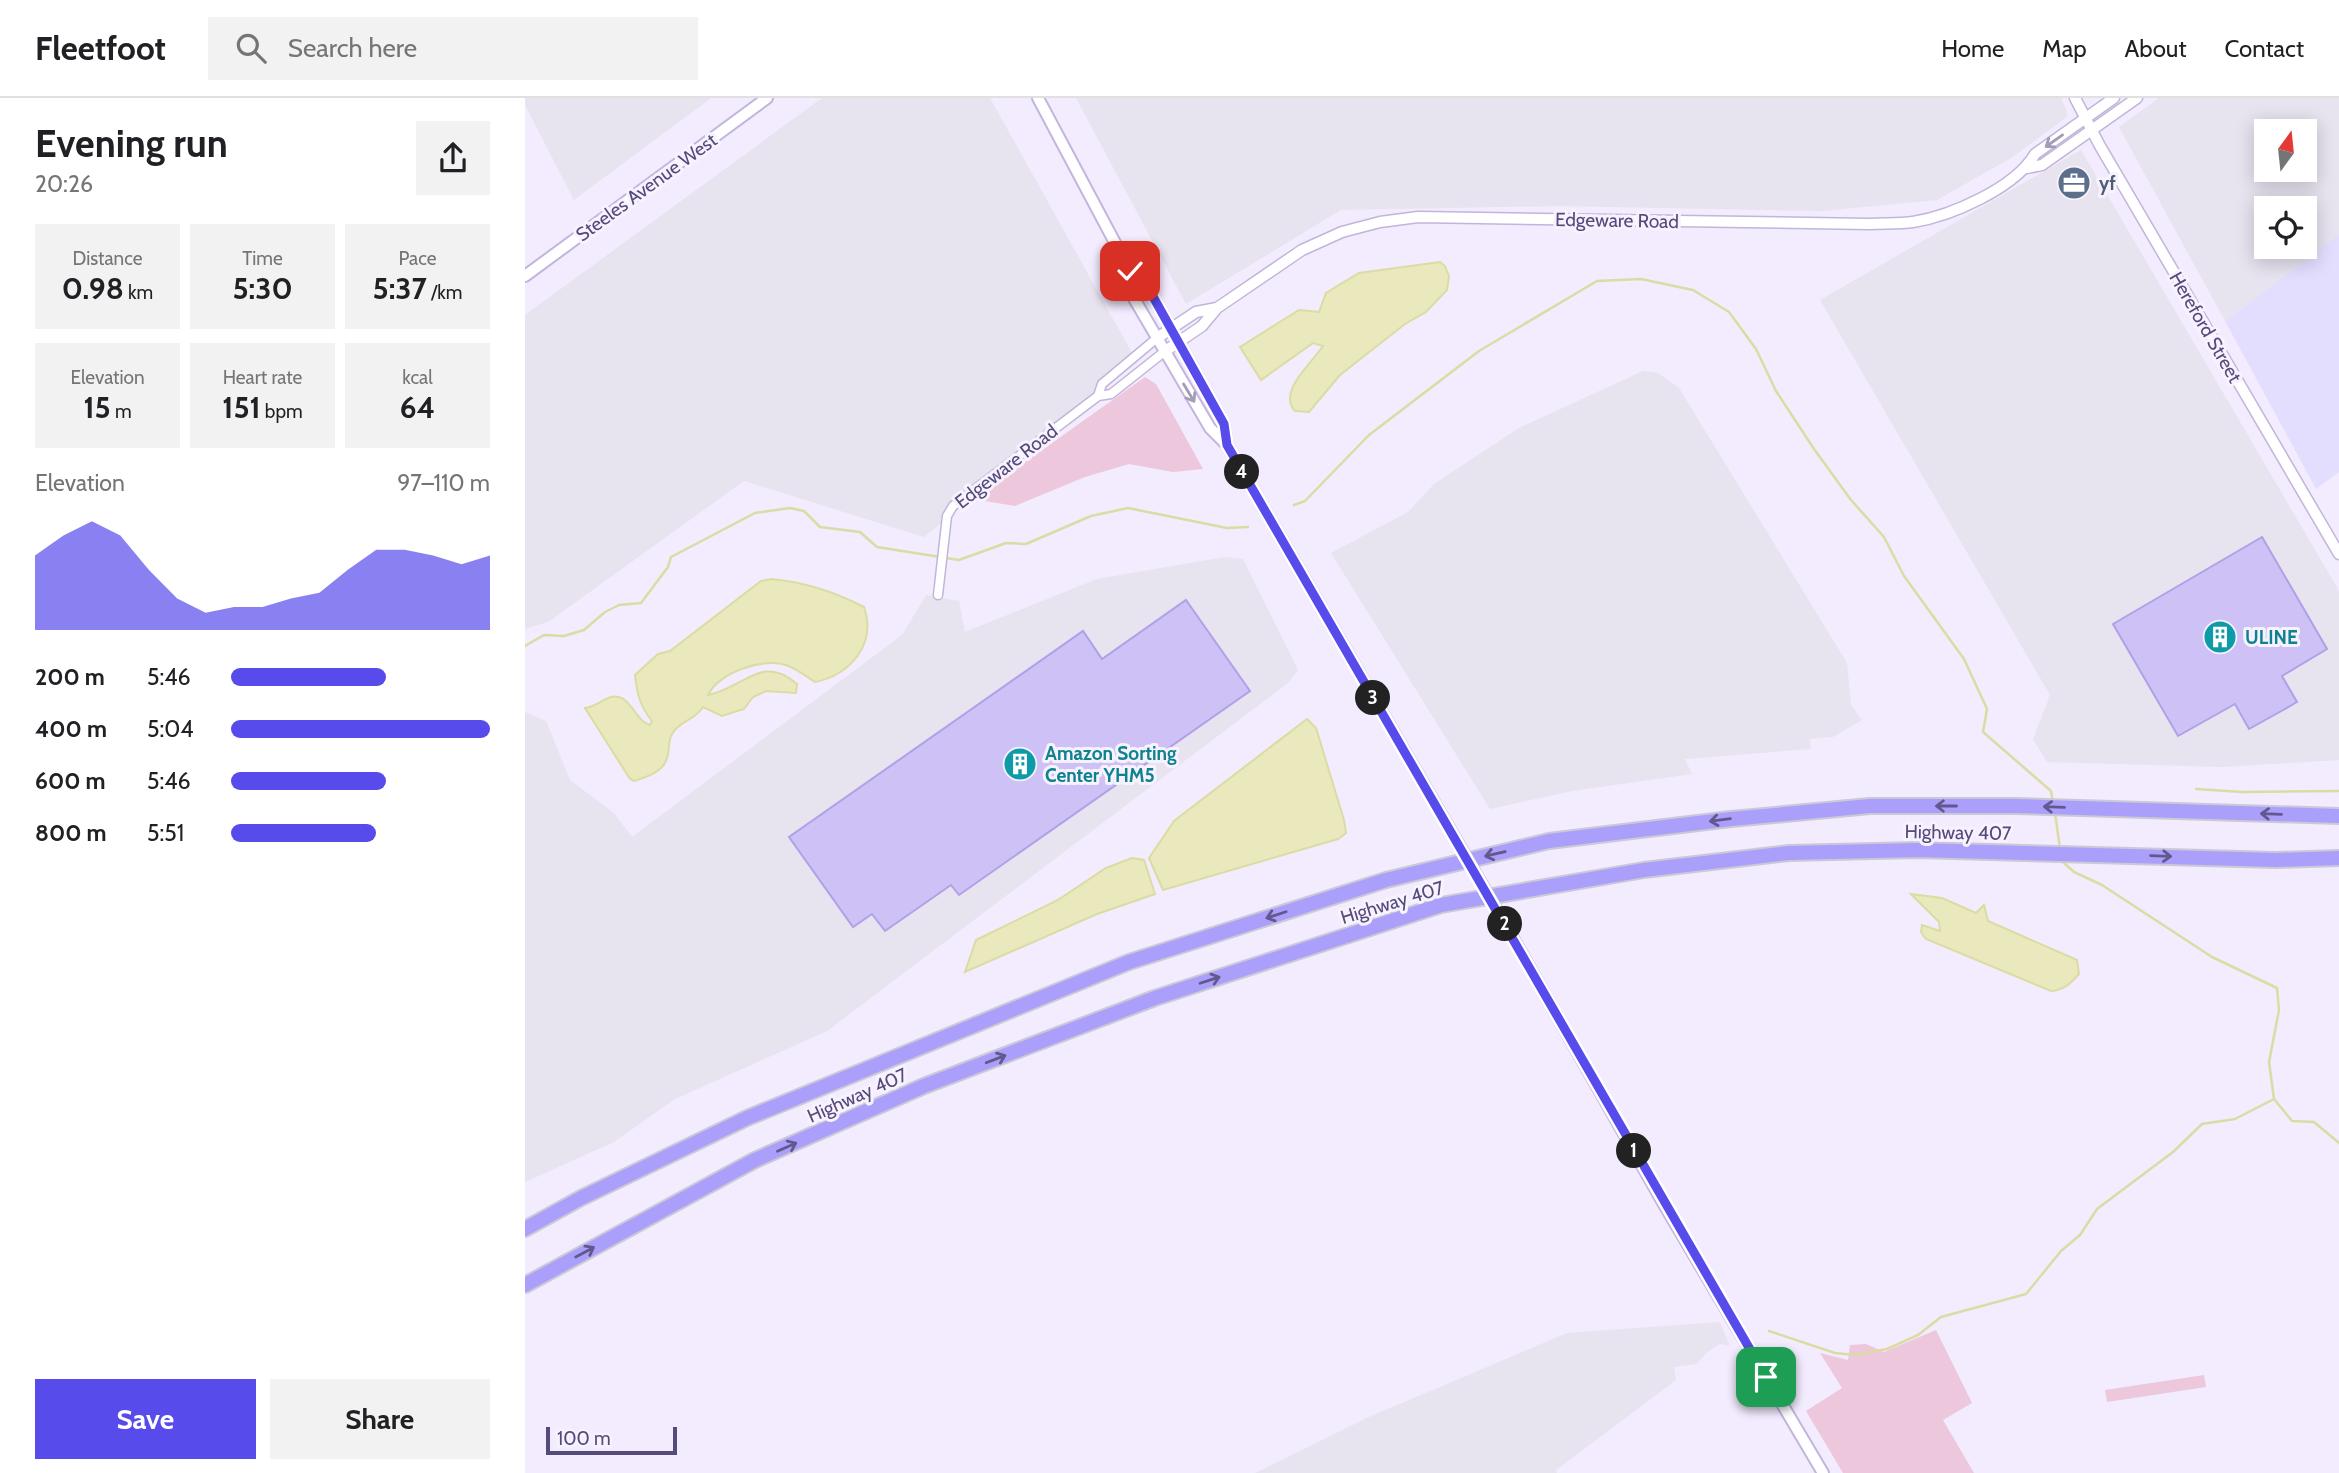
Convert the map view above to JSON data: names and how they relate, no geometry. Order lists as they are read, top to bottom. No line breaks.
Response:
{"streets":{"highway":["Highway 407"],"main road":["Steeles Avenue West"],"street":["Edgeware Road","Hereford Street"]},"crossings":[["Edgeware Road","Hereford Street"]],"places":{"office":["yf"],"building":["ULINE","Amazon Sorting Center YHM5"]},"scale_bar":"100 m","north":"top","page":{"header":"Fleetfoot","search":"Search here","nav":["Home","Map","About","Contact"],"heading":["Evening run","20:26"],"stats":[["Distance","0.98 km"],["Time","5:30"],["Pace","5:37 /km"],["Elevation","15 m"],["Heart rate","151 bpm"],["kcal","64"]],"pins":["4","3","2","1"],"chart":["Elevation","97–110 m"],"list":[{"name":"200 m","note":"5:46"},{"name":"400 m","note":"5:04"},{"name":"600 m","note":"5:46"},{"name":"800 m","note":"5:51"}],"buttons":["Save","Share"],"scale":"100 m"}}
